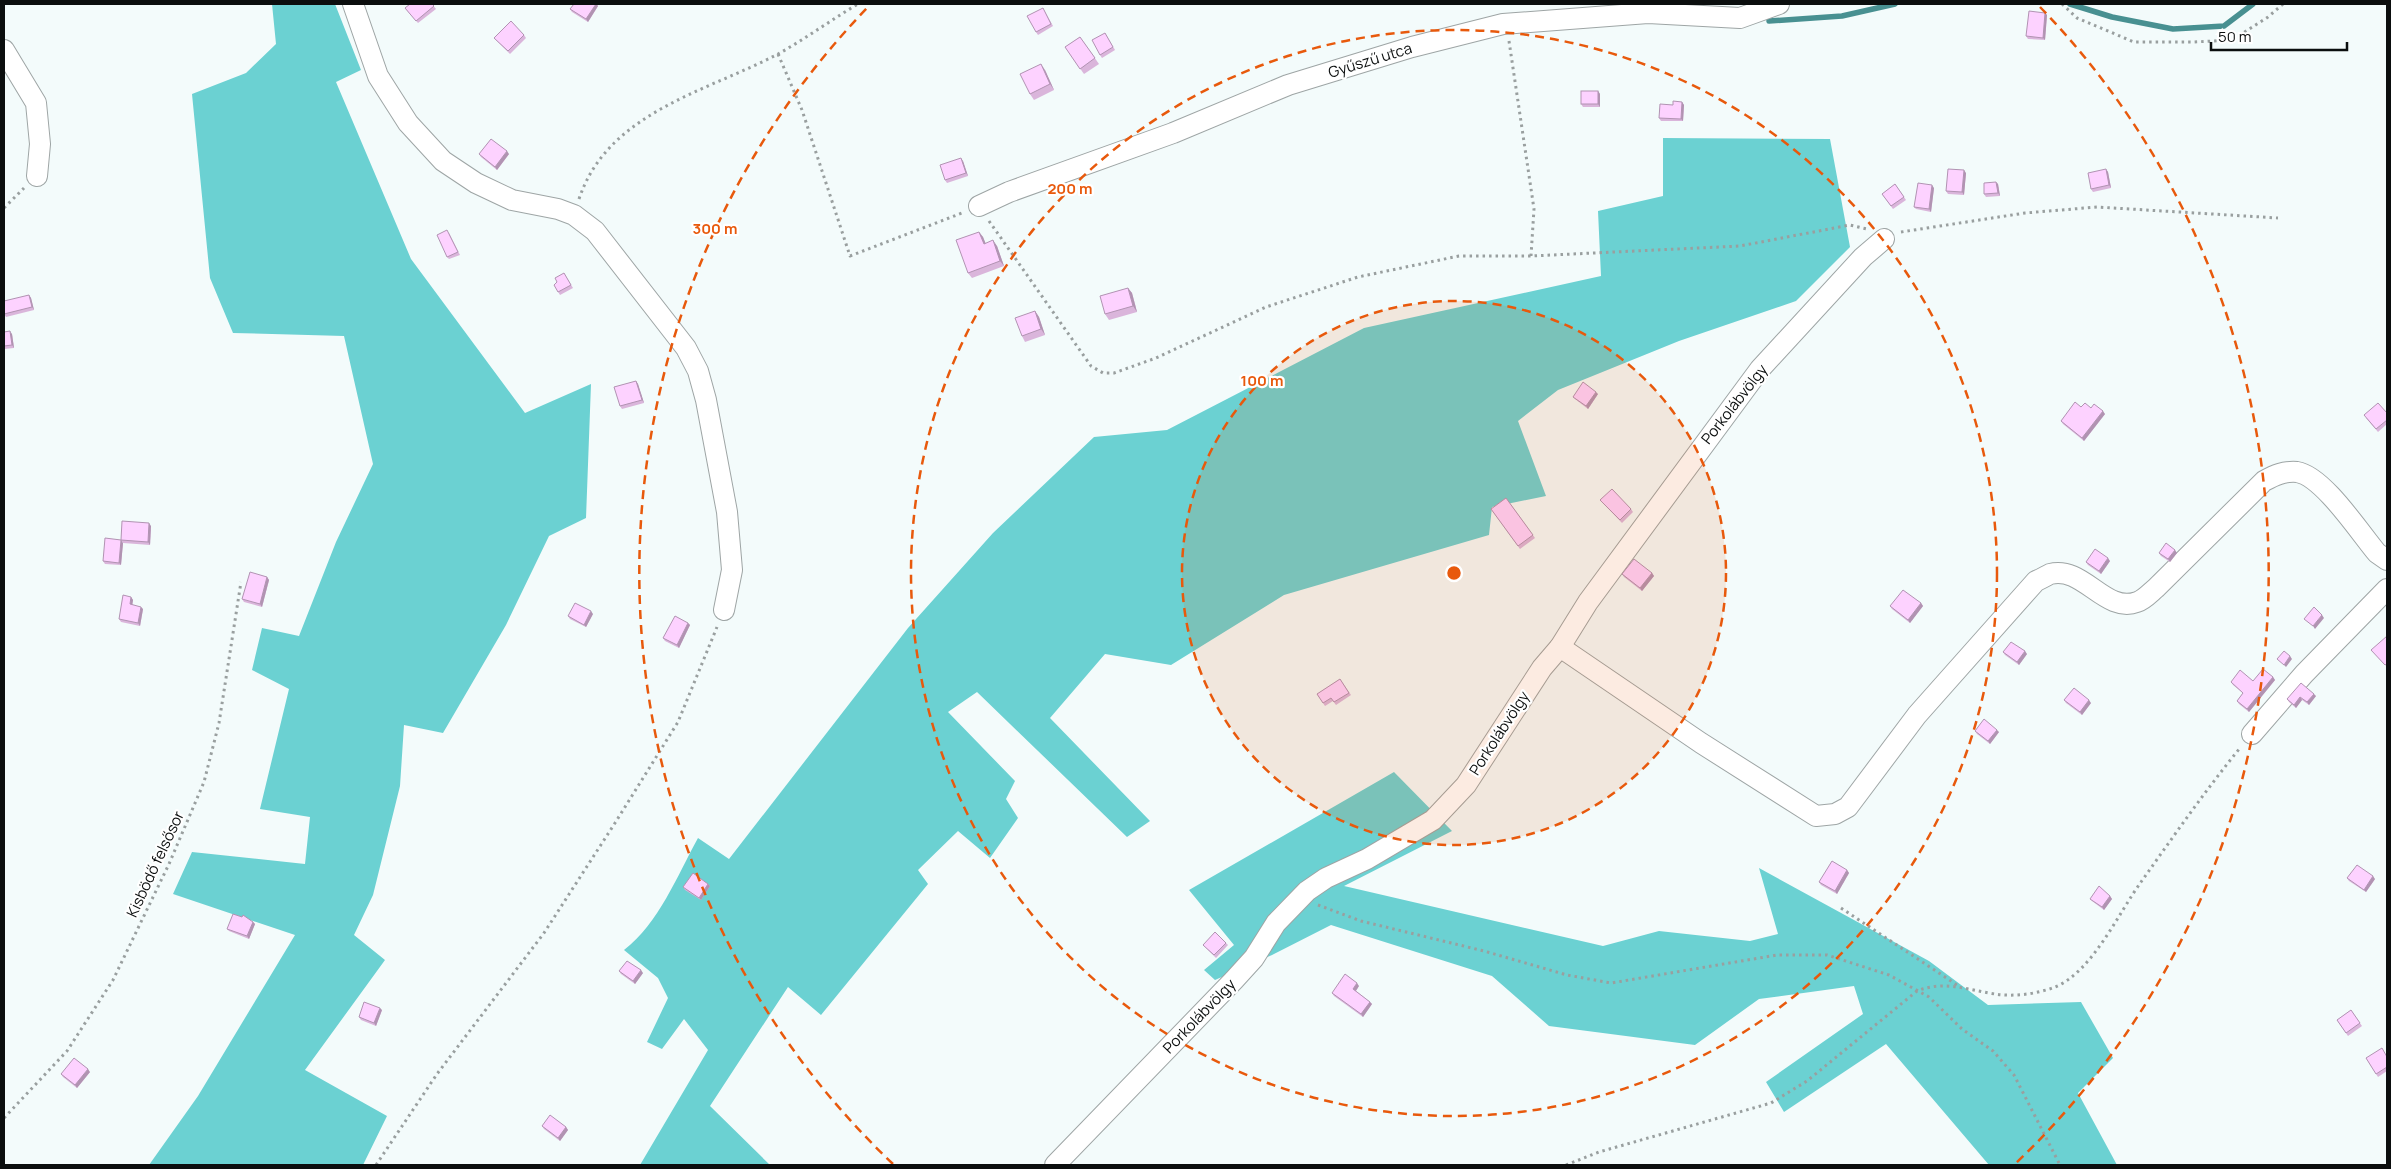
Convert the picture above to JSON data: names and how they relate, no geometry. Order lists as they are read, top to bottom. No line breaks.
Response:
{"streets":{"street":["Gyűszű utca","Porkolábvölgy"],"path":["Kisbödő felsősor"]},"scale_bar":"50 m","rings":["200 m","300 m","100 m"]}
